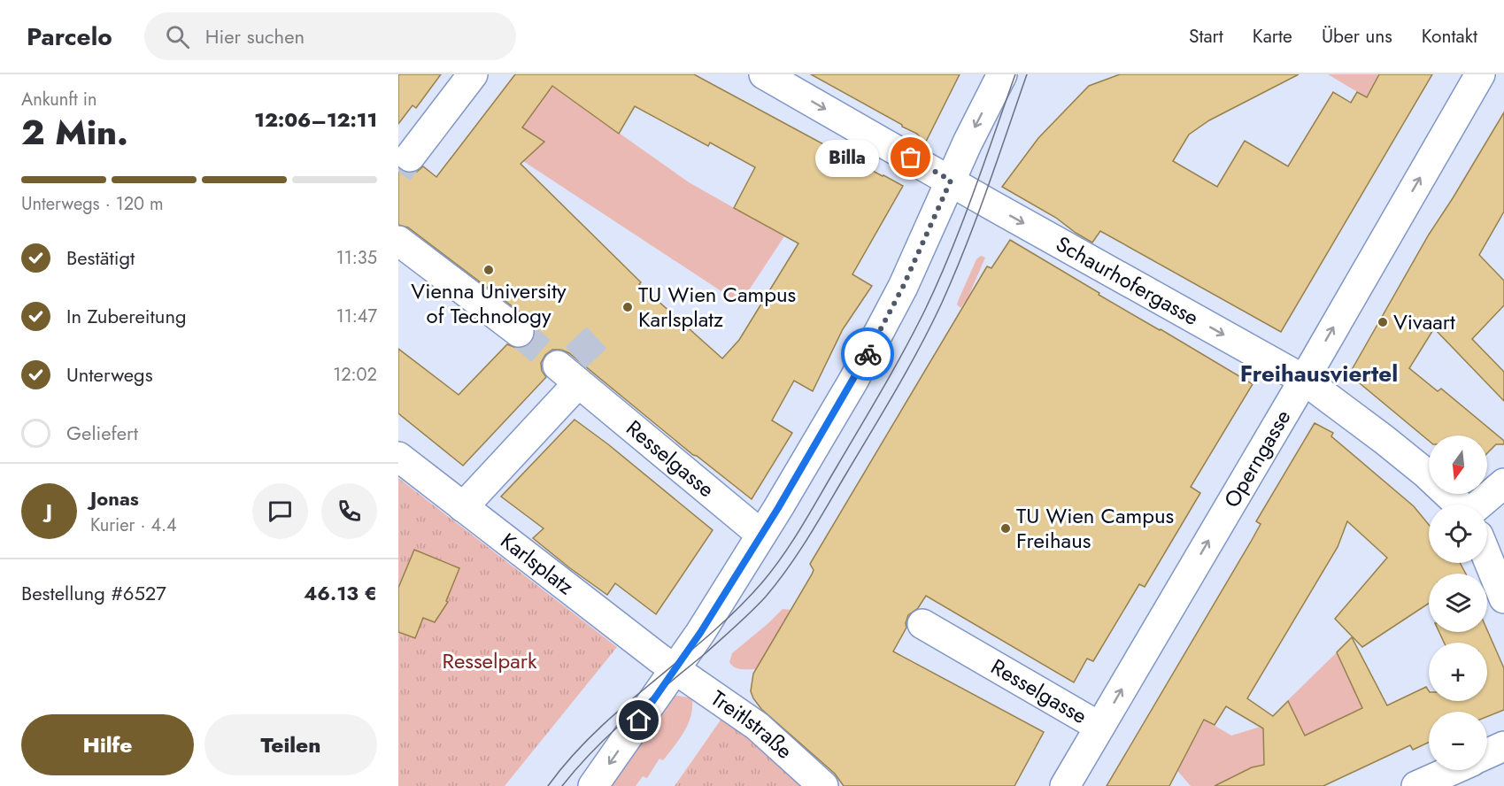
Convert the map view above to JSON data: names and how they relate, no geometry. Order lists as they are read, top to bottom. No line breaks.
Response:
{"streets":{"street":["Schaurhofergasse","Resselgasse","Operngasse","Karlsplatz","Treitlstraße"]},"crossings":[["Schaurhofergasse","Operngasse"],["Resselgasse","Operngasse"],["Resselgasse","Karlsplatz"],["Karlsplatz","Treitlstraße"]],"one_way":["Schaurhofergasse","Operngasse"],"districts":["Freihausviertel"],"parks":["Resselpark"],"places":["Billa","Vienna University of Technology","TU Wien Campus Karlsplatz","Vivaart","TU Wien Campus Freihaus"],"north":"bottom","page":{"header":"Parcelo","search":"Hier suchen","nav":["Start","Karte","Über uns","Kontakt"],"heading":["2 Min.","Ankunft in","12:06–12:11"],"panel":["Jonas","Kurier · 4.4","Bestellung #6527","46.13 €"],"bubble":"Billa","bar":"Unterwegs · 120 m","list":[["Bestätigt","11:35"],["In Zubereitung","11:47"],["Unterwegs","12:02"],"Geliefert"],"map_buttons":["+","−"],"round":"J","buttons":["Hilfe","Teilen"]}}
